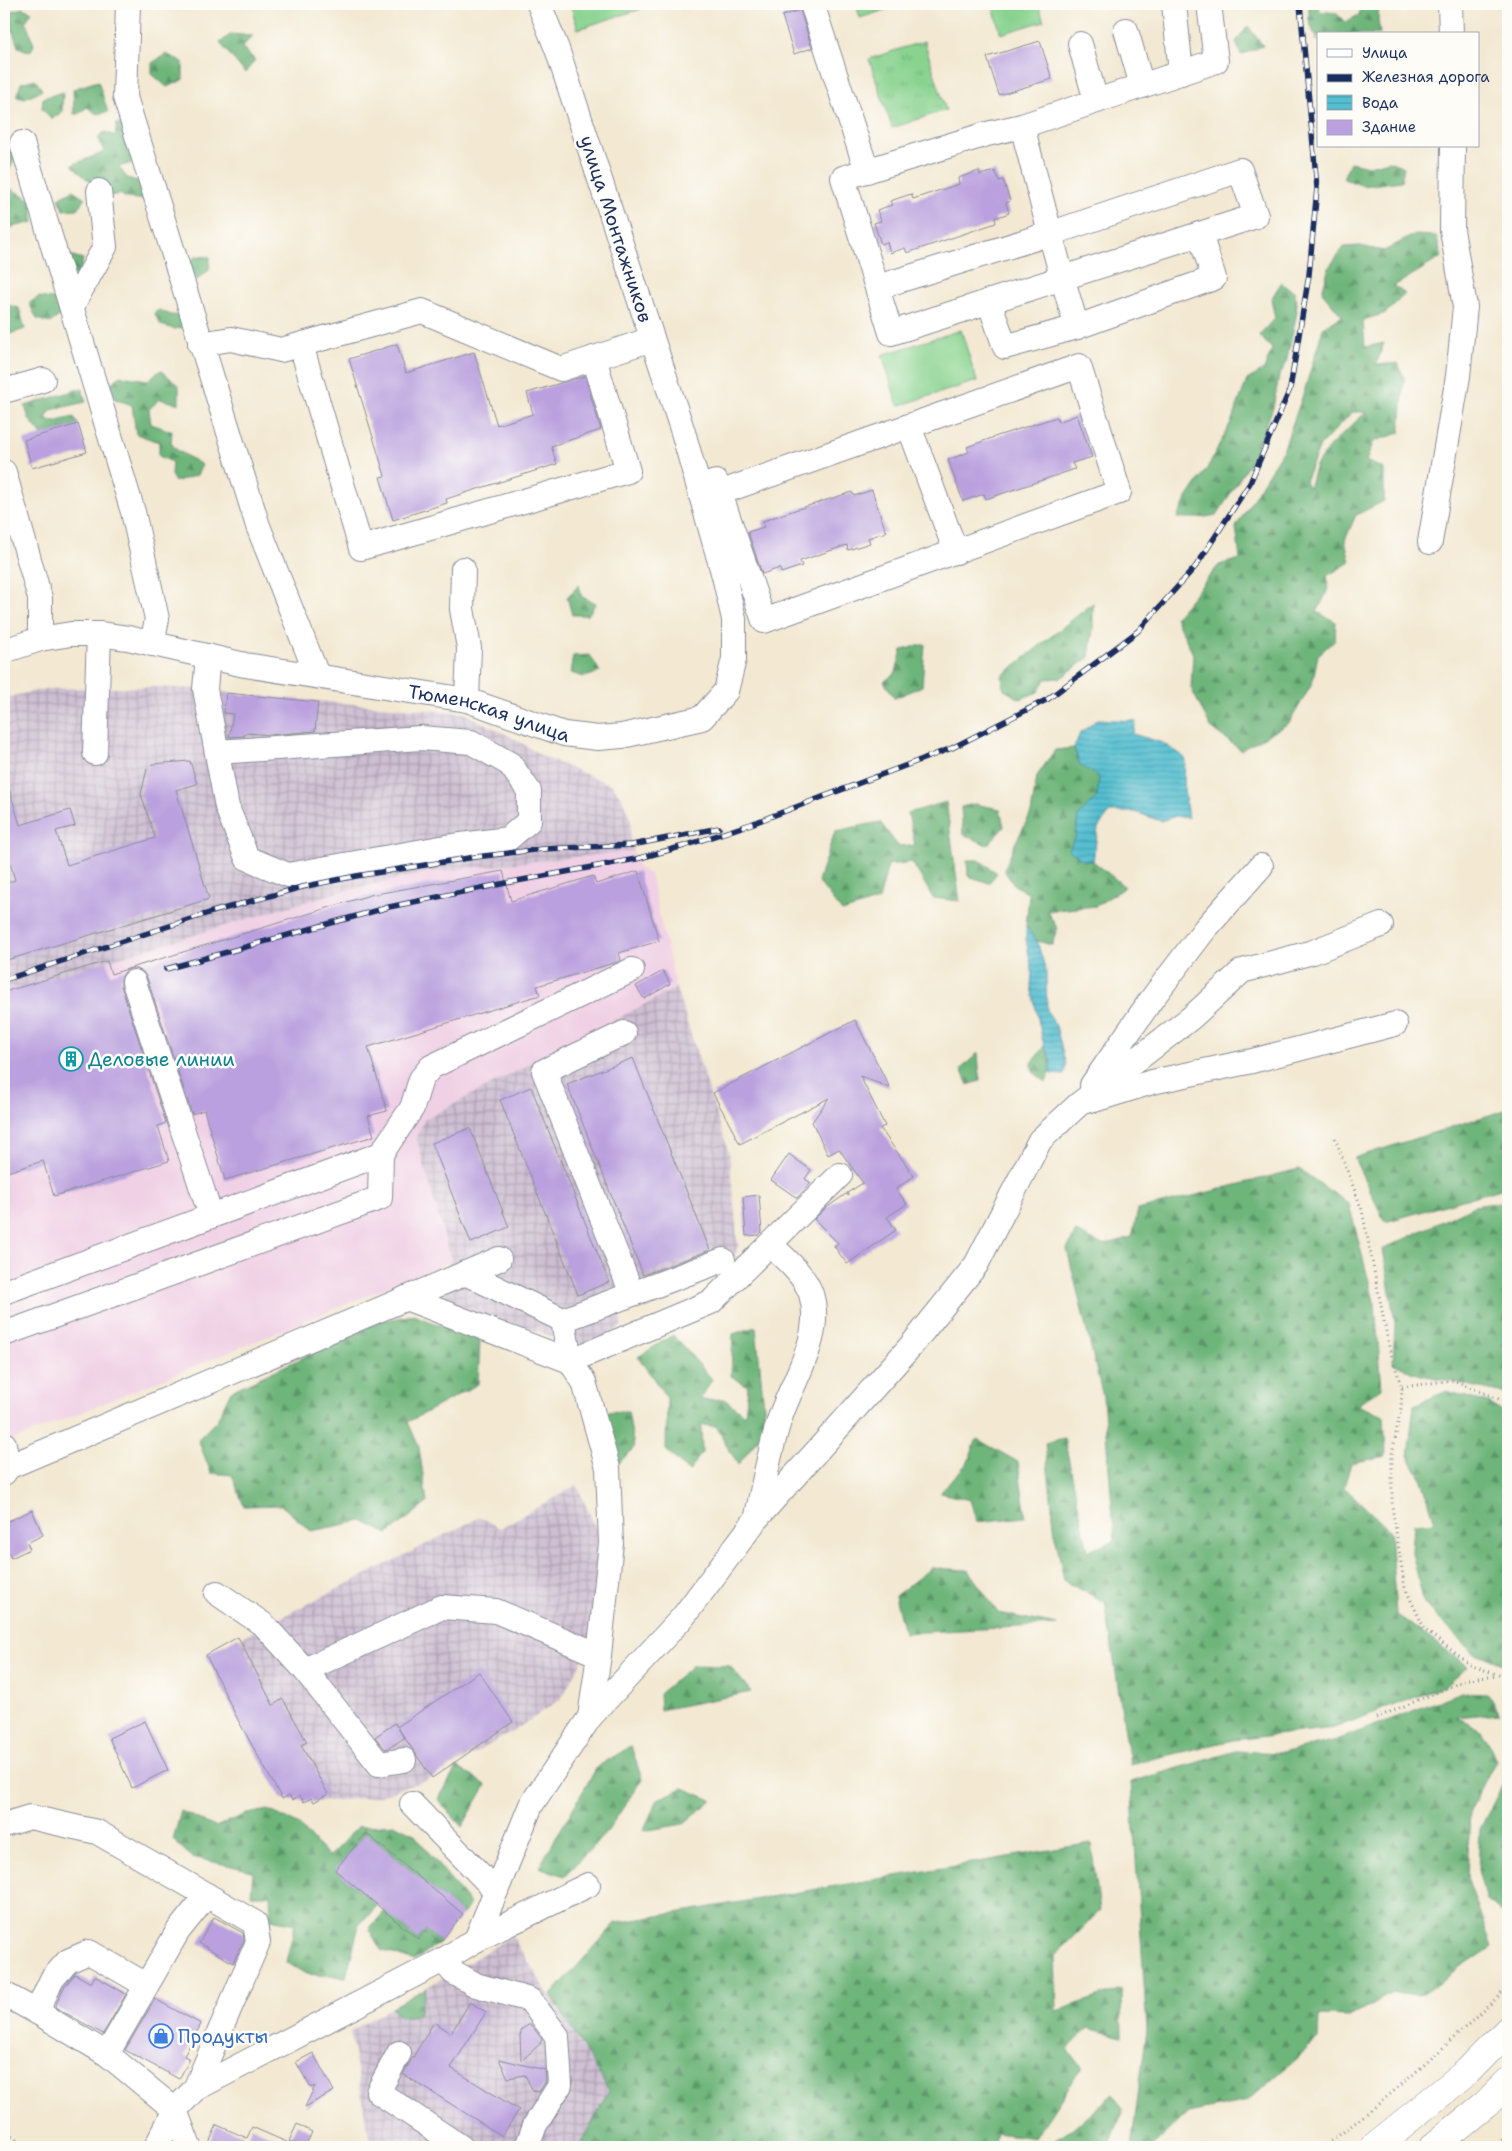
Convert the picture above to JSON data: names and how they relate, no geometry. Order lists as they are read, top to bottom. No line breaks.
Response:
{"streets":{"street":["улица Монтажников","Тюменская улица"]},"crossings":[["улица Монтажников","Тюменская улица"]],"places":{"building":["Деловые линии"],"shop":["Продукты"]},"legend":["Улица","Железная дорога","Вода","Здание"]}
